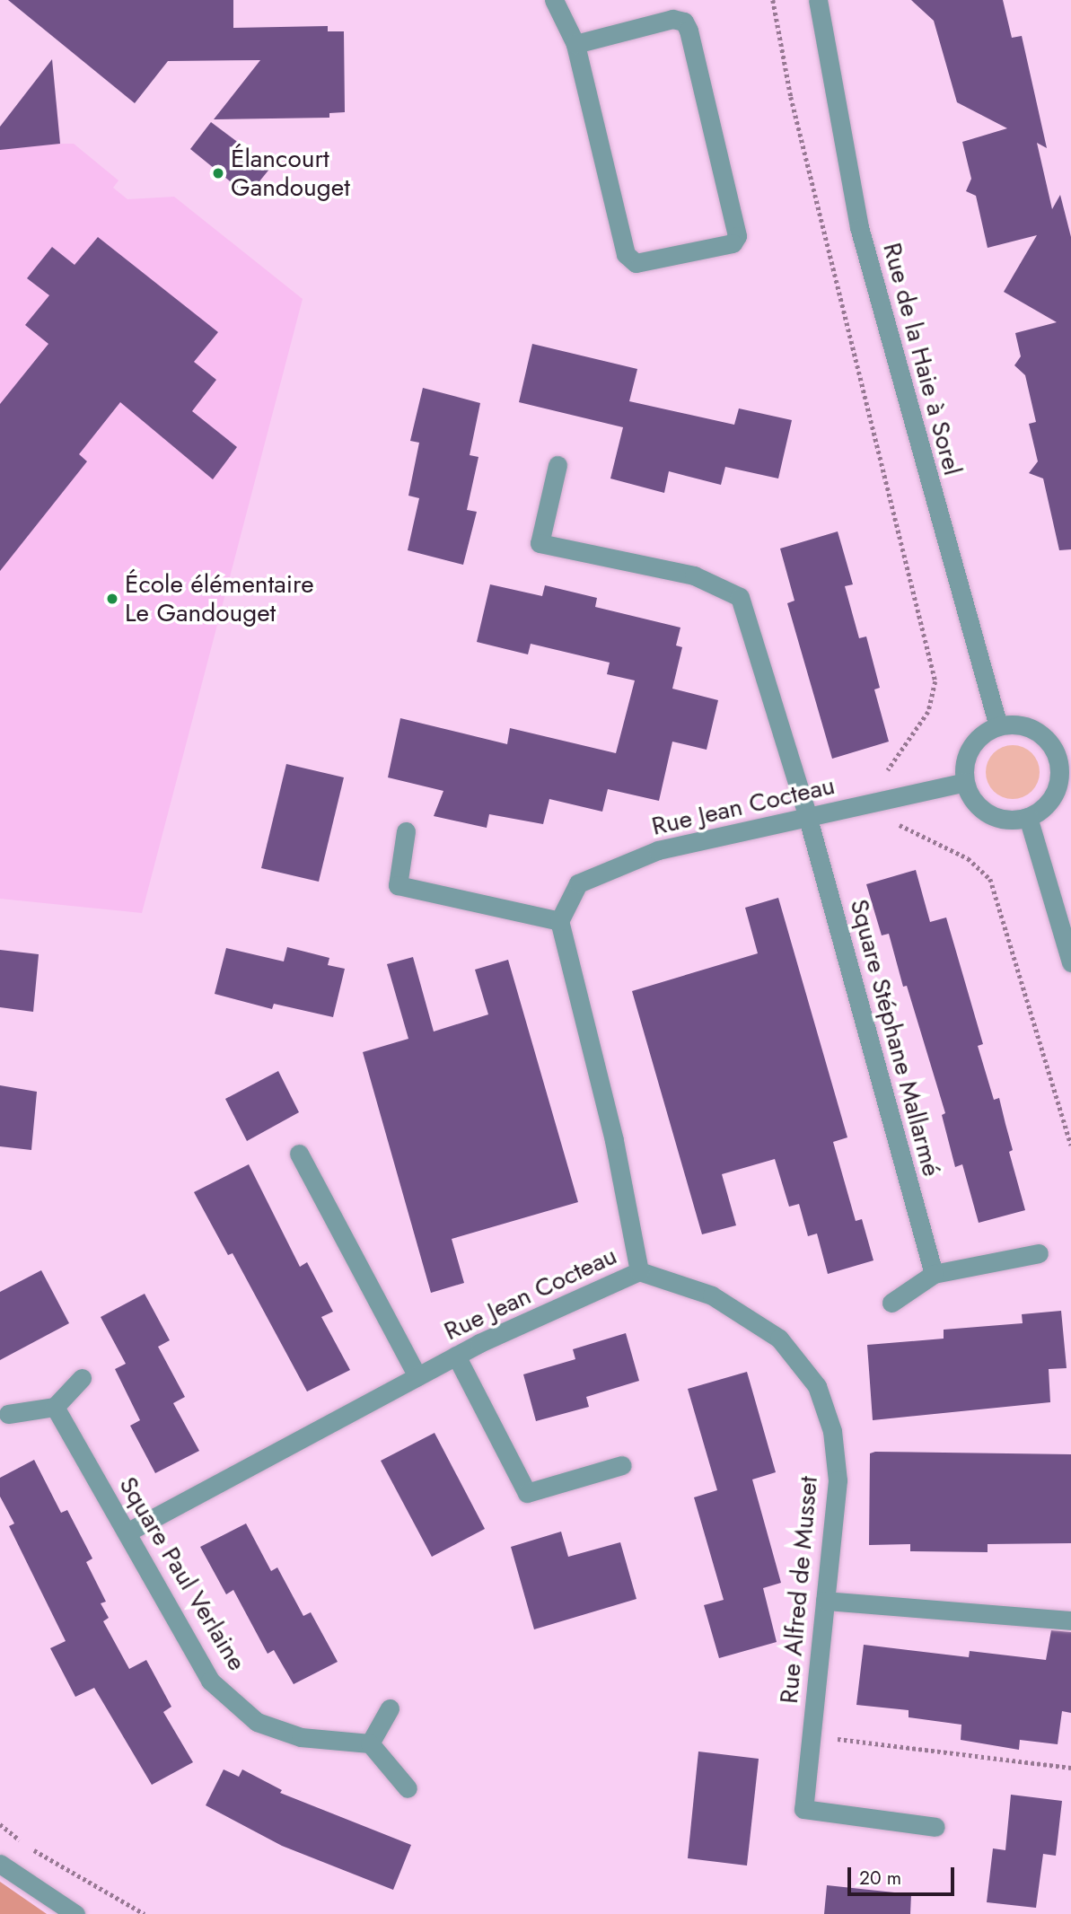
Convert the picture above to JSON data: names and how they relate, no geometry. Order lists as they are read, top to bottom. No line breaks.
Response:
{"streets":{"street":["Rue de la Haie à Sorel","Rue Jean Cocteau","Square Stéphane Mallarmé","Square Paul Verlaine","Rue Alfred de Musset"]},"crossings":[["Rue de la Haie à Sorel","Rue Jean Cocteau"],["Rue Jean Cocteau","Square Stéphane Mallarmé"],["Rue Jean Cocteau","Square Paul Verlaine"],["Rue Jean Cocteau","Rue Alfred de Musset"]],"places":["Élancourt Gandouget","École élémentaire Le Gandouget"],"scale_bar":"20 m"}
